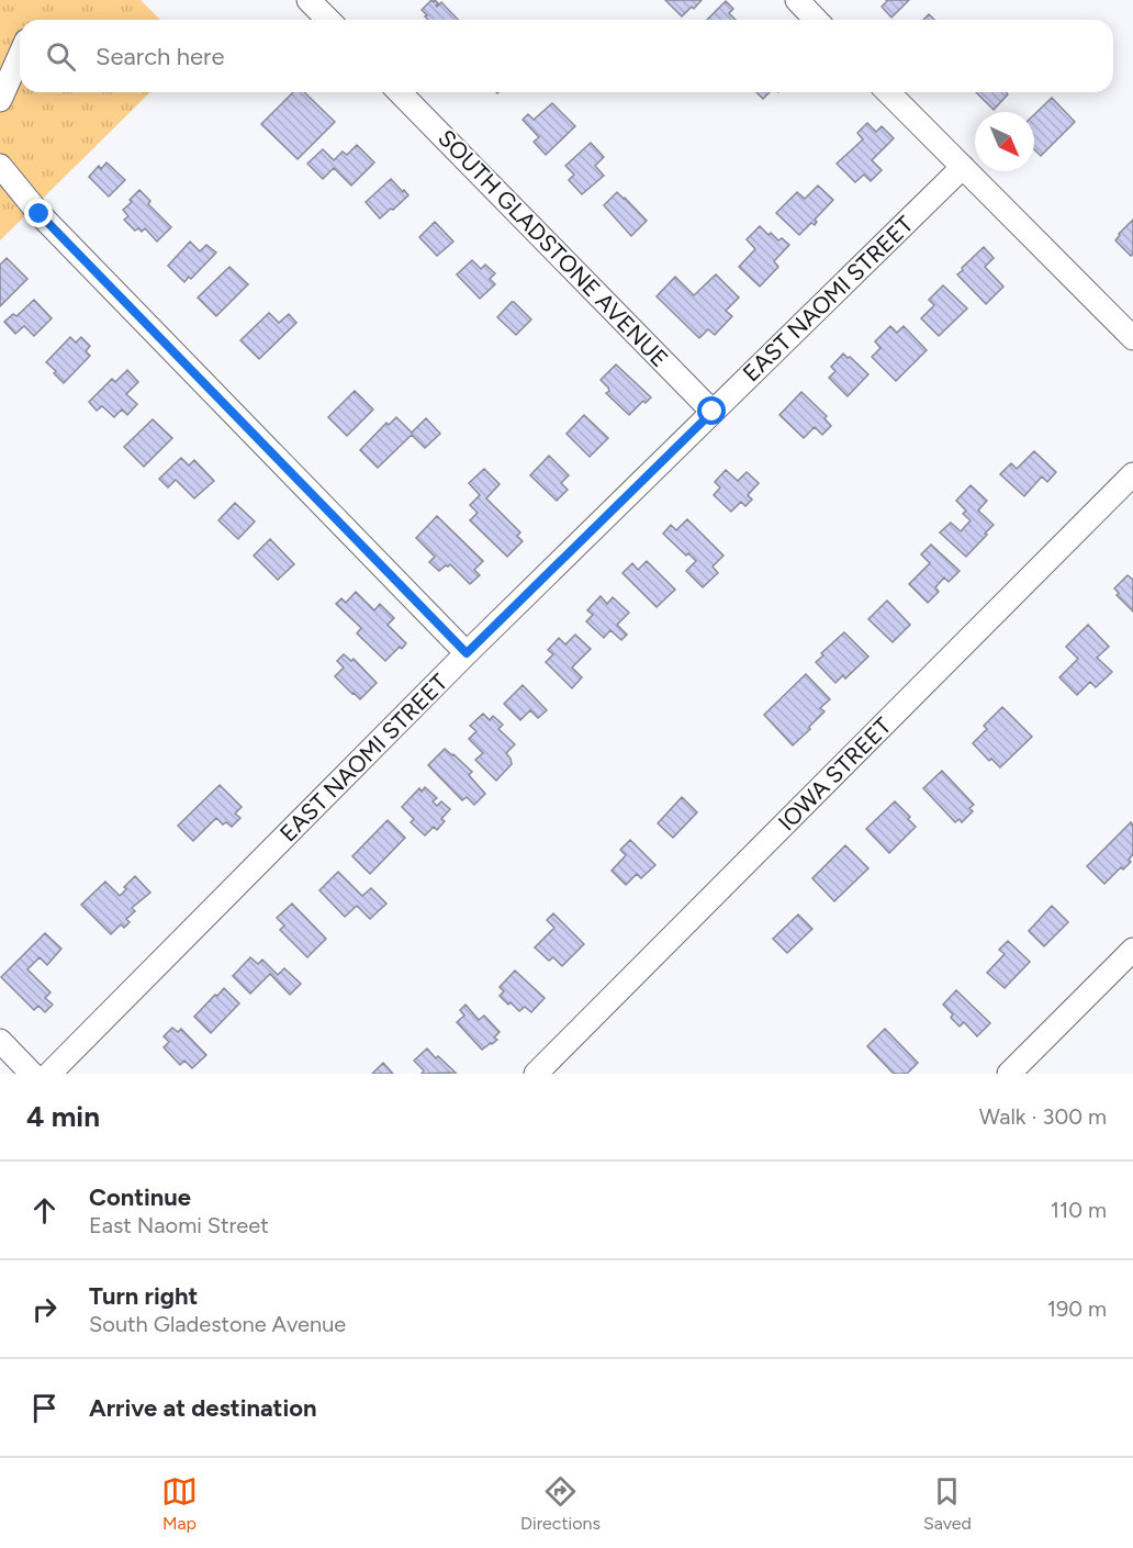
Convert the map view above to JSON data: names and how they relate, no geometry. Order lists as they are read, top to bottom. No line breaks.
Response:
{"streets":{"street":["SOUTH GLADSTONE AVENUE","EAST NAOMI STREET","IOWA STREET"]},"crossings":[["SOUTH GLADSTONE AVENUE","EAST NAOMI STREET"]],"north":"bottom right","page":{"search":"Search here","heading":["4 min","Walk · 300 m"],"list":[["Continue","East Naomi Street","110 m"],["Turn right","South Gladestone Avenue","190 m"],"Arrive at destination"],"nav":["Map","Directions","Saved"]}}
